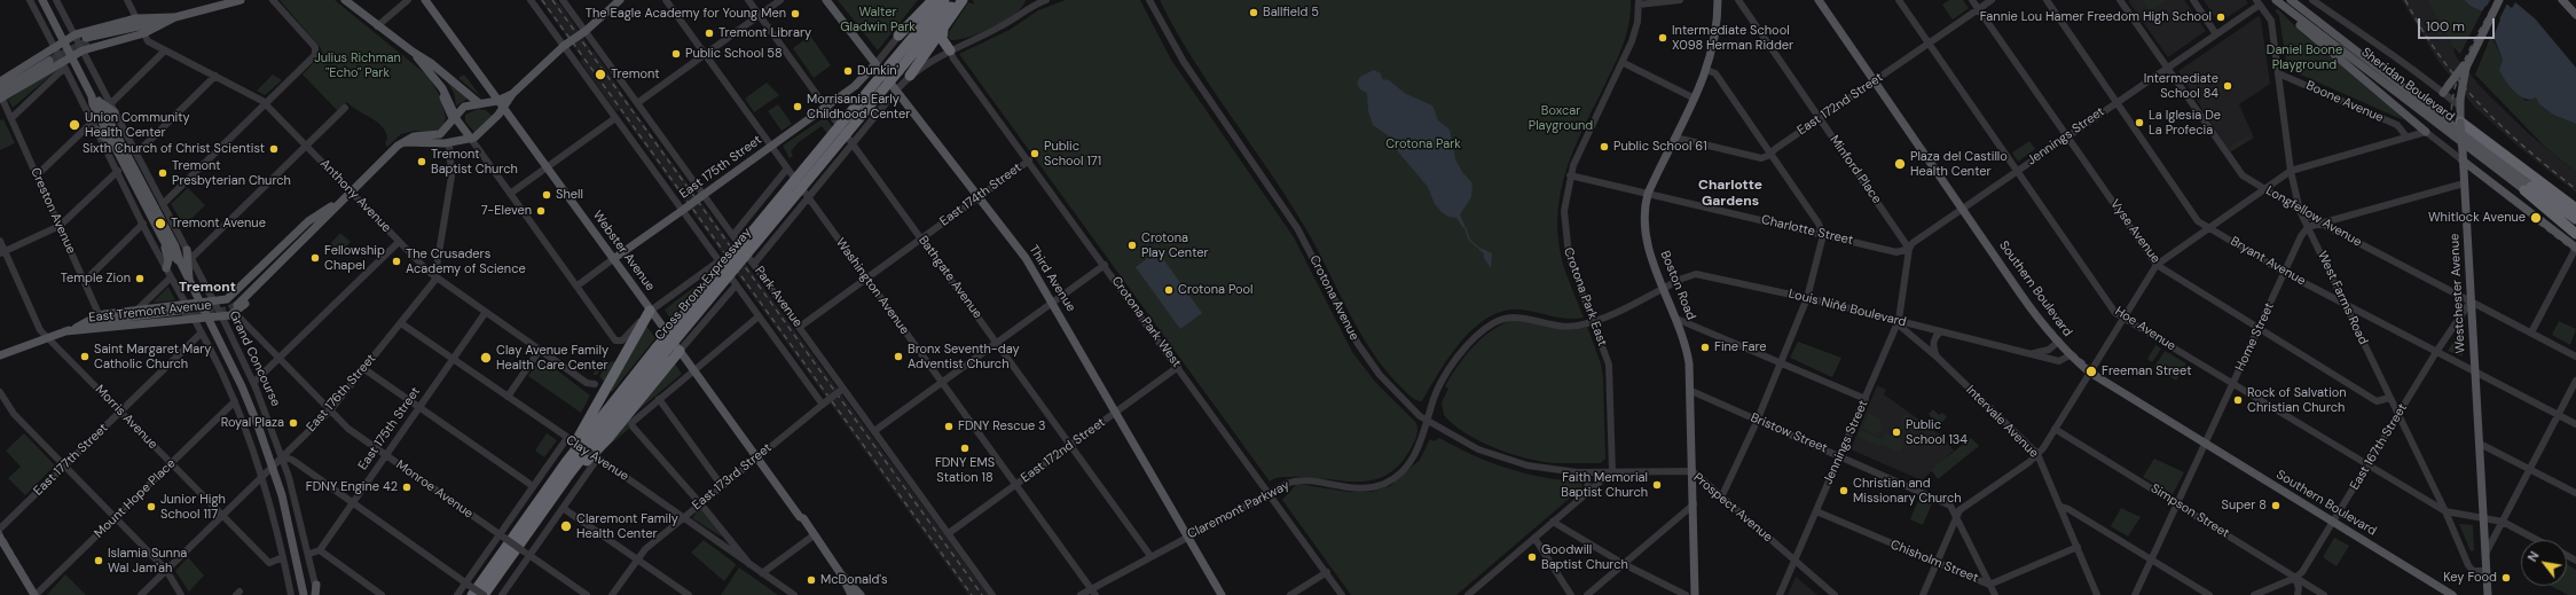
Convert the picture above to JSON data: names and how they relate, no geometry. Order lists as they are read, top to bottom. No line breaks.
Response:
{"streets":{"highway":["Cross Bronx Expressway"],"main road":["Sheridan Boulevard","East 175th Street","Webster Avenue","Third Avenue","Boston Road","Southern Boulevard","Westchester Avenue","East Tremont Avenue","Grand Concourse"],"street":["Boone Avenue","East 172nd Street","Jennings Street","Minford Place","East 174th Street","Anthony Avenue","Creston Avenue","Longfellow Avenue","Charlotte Street","Vyse Avenue","Bryant Avenue","Bathgate Avenue","Washington Avenue","Park Avenue","Crotona Park East","Crotona Avenue","West Farms Road","Louis Niñé Boulevard","Crotona Park West","Hoe Avenue","Home Street","East 176th Street","Morris Avenue","Intervale Avenue","Bristow Street","East 167th Street","Clay Avenue","East 177th Street","East 173rd Street","Monroe Avenue","Mount Hope Place","Prospect Avenue","Claremont Parkway","Simpson Street","Chisholm Street"]},"crossings":[["Boone Avenue","West Farms Road"],["East 172nd Street","Minford Place"],["East 172nd Street","Vyse Avenue"],["East 172nd Street","Bathgate Avenue"],["East 172nd Street","Third Avenue"],["East 172nd Street","Washington Avenue"],["East 172nd Street","Southern Boulevard"],["East 172nd Street","Park Avenue"],["East 172nd Street","Crotona Park West"],["East 172nd Street","Hoe Avenue"],["Jennings Street","Minford Place"],["Jennings Street","Longfellow Avenue"],["Jennings Street","Charlotte Street"],["Jennings Street","Vyse Avenue"],["Jennings Street","Bryant Avenue"],["Jennings Street","Southern Boulevard"],["Jennings Street","West Farms Road"],["Jennings Street","Louis Niñé Boulevard"],["Jennings Street","Hoe Avenue"],["Jennings Street","Intervale Avenue"],["Jennings Street","Bristow Street"],["Jennings Street","Prospect Avenue"],["Jennings Street","Chisholm Street"],["East 175th Street","Anthony Avenue"],["East 175th Street","Webster Avenue"],["East 175th Street","Bathgate Avenue"],["East 175th Street","Third Avenue"],["East 175th Street","Washington Avenue"],["East 175th Street","Park Avenue"],["East 175th Street","Clay Avenue"],["East 175th Street","Monroe Avenue"],["Minford Place","Charlotte Street"],["East 174th Street","Bathgate Avenue"],["East 174th Street","Third Avenue"],["East 174th Street","Washington Avenue"],["East 174th Street","Park Avenue"],["East 174th Street","Crotona Park West"],["Anthony Avenue","East Tremont Avenue"],["Anthony Avenue","East 176th Street"],["Creston Avenue","East Tremont Avenue"],["Longfellow Avenue","Westchester Avenue"],["Longfellow Avenue","West Farms Road"],["Longfellow Avenue","East 167th Street"],["Charlotte Street","Boston Road"],["Charlotte Street","Crotona Park East"],["Vyse Avenue","West Farms Road"],["Vyse Avenue","Home Street"],["Webster Avenue","East Tremont Avenue"],["Webster Avenue","East 173rd Street"],["Bryant Avenue","Westchester Avenue"],["Bryant Avenue","West Farms Road"],["Bryant Avenue","Home Street"],["Bryant Avenue","East 167th Street"],["Bathgate Avenue","Claremont Parkway"],["Third Avenue","Claremont Parkway"],["Boston Road","Louis Niñé Boulevard"],["Boston Road","Bristow Street"],["Boston Road","Prospect Avenue"],["Washington Avenue","Claremont Parkway"],["Southern Boulevard","Louis Niñé Boulevard"],["Southern Boulevard","Home Street"],["Southern Boulevard","East 167th Street"],["Westchester Avenue","West Farms Road"],["Westchester Avenue","Hoe Avenue"],["Westchester Avenue","East 167th Street"],["Park Avenue","East Tremont Avenue"],["Park Avenue","East 173rd Street"],["Crotona Park East","Crotona Avenue"],["Crotona Park East","Louis Niñé Boulevard"],["Crotona Park East","Prospect Avenue"],["Crotona Park East","Claremont Parkway"],["Crotona Avenue","Prospect Avenue"],["Crotona Avenue","Claremont Parkway"],["West Farms Road","Hoe Avenue"],["West Farms Road","Home Street"],["West Farms Road","East 167th Street"],["Louis Niñé Boulevard","Intervale Avenue"],["Louis Niñé Boulevard","Claremont Parkway"],["East Tremont Avenue","Grand Concourse"],["East Tremont Avenue","Morris Avenue"],["East Tremont Avenue","Monroe Avenue"],["Crotona Park West","Claremont Parkway"],["Hoe Avenue","Home Street"],["Hoe Avenue","East 167th Street"],["Home Street","Simpson Street"],["Grand Concourse","East 176th Street"],["East 176th Street","Morris Avenue"],["East 176th Street","Clay Avenue"],["East 176th Street","Monroe Avenue"],["Morris Avenue","East 177th Street"],["Morris Avenue","Mount Hope Place"],["Intervale Avenue","Chisholm Street"],["Bristow Street","Chisholm Street"],["East 167th Street","Simpson Street"],["Clay Avenue","East 173rd Street"]],"districts":["Charlotte Gardens","Tremont"],"parks":["Walter Gladwin Park","Daniel Boone Playground","Julius Richman \"Echo\" Park","Boxcar Playground","Crotona Park"],"places":["Ballfield 5","The Eagle Academy for Young Men","Fannie Lou Hamer Freedom High School","Tremont Library","Intermediate School X098 Herman Ridder","Public School 58","Dunkin'","Tremont","Intermediate School 84","Morrisania Early Childhood Center","La Iglesia De La Profecia","Union Community Health Center","Public School 61","Sixth Church of Christ Scientist","Public School 171","Tremont Baptist Church","Plaza del Castillo Health Center","Tremont Presbyterian Church","Shell","7-Eleven","Whitlock Avenue","Tremont Avenue","Crotona Play Center","Fellowship Chapel","The Crusaders Academy of Science","Temple Zion","Crotona Pool","Fine Fare","Saint Margaret Mary Catholic Church","Bronx Seventh-day Adventist Church","Clay Avenue Family Health Care Center","Freeman Street","Rock of Salvation Christian Church","Royal Plaza","FDNY Rescue 3","Public School 134","FDNY EMS Station 18","Faith Memorial Baptist Church","FDNY Engine 42","Christian and Missionary Church","Super 8","Junior High School 117","Claremont Family Health Center","Goodwill Baptist Church","Islamia Sunna Wal Jam'ah","Key Food","McDonald's"],"scale_bar":"100 m","north":"top left"}
